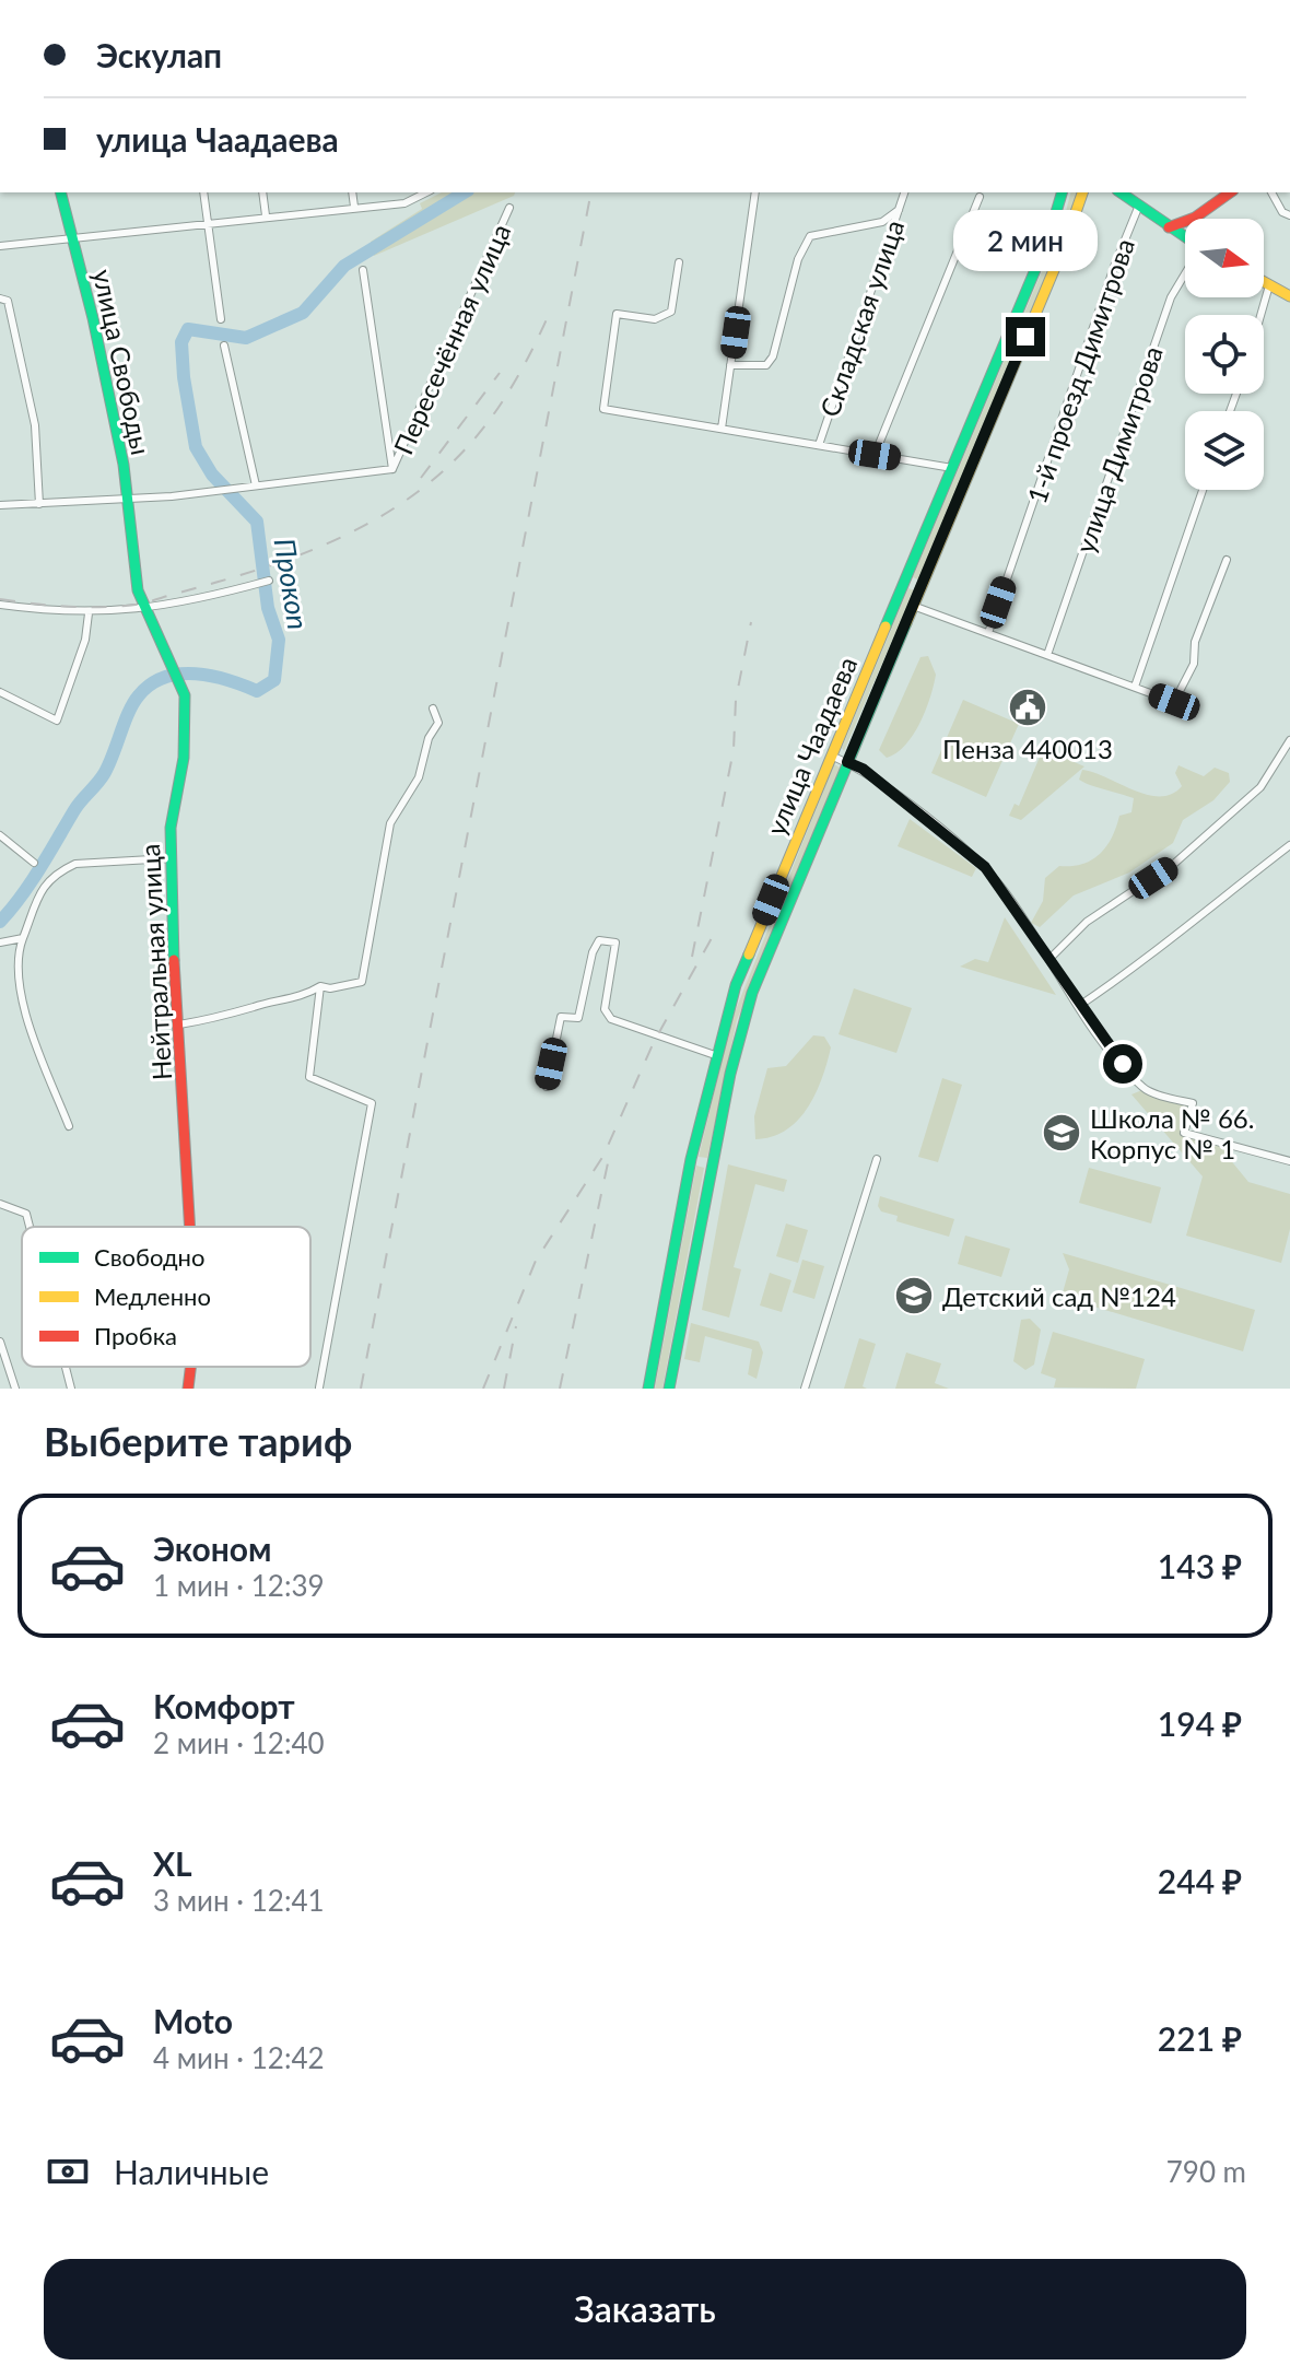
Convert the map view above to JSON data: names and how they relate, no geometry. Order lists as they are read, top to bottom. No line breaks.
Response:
{"streets":{"main road":["улица Свободы","улица Чаадаева","Нейтральная улица"],"street":["Складская улица","Пересечённая улица","1-й проезд Димитрова","улица Димитрова"]},"crossings":[["улица Свободы","Нейтральная улица"]],"water":["Прокоп"],"places":{"public building":["Пенза 440013"],"school or university":["Школа № 66. Корпус № 1","Детский сад №124"]},"legend":["Свободно","Медленно","Пробка"],"north":"right","page":{"banner":["Эскулап","улица Чаадаева"],"bubble":"2 мин","heading":"Выберите тариф","list":[{"name":"Эконом","note":"1 мин · 12:39","value":"143 ₽"},{"name":"Комфорт","note":"2 мин · 12:40","value":"194 ₽"},{"name":"XL","note":"3 мин · 12:41","value":"244 ₽"},{"name":"Moto","note":"4 мин · 12:42","value":"221 ₽"}],"pay":["Наличные","790 m"],"buttons":"Заказать"}}
